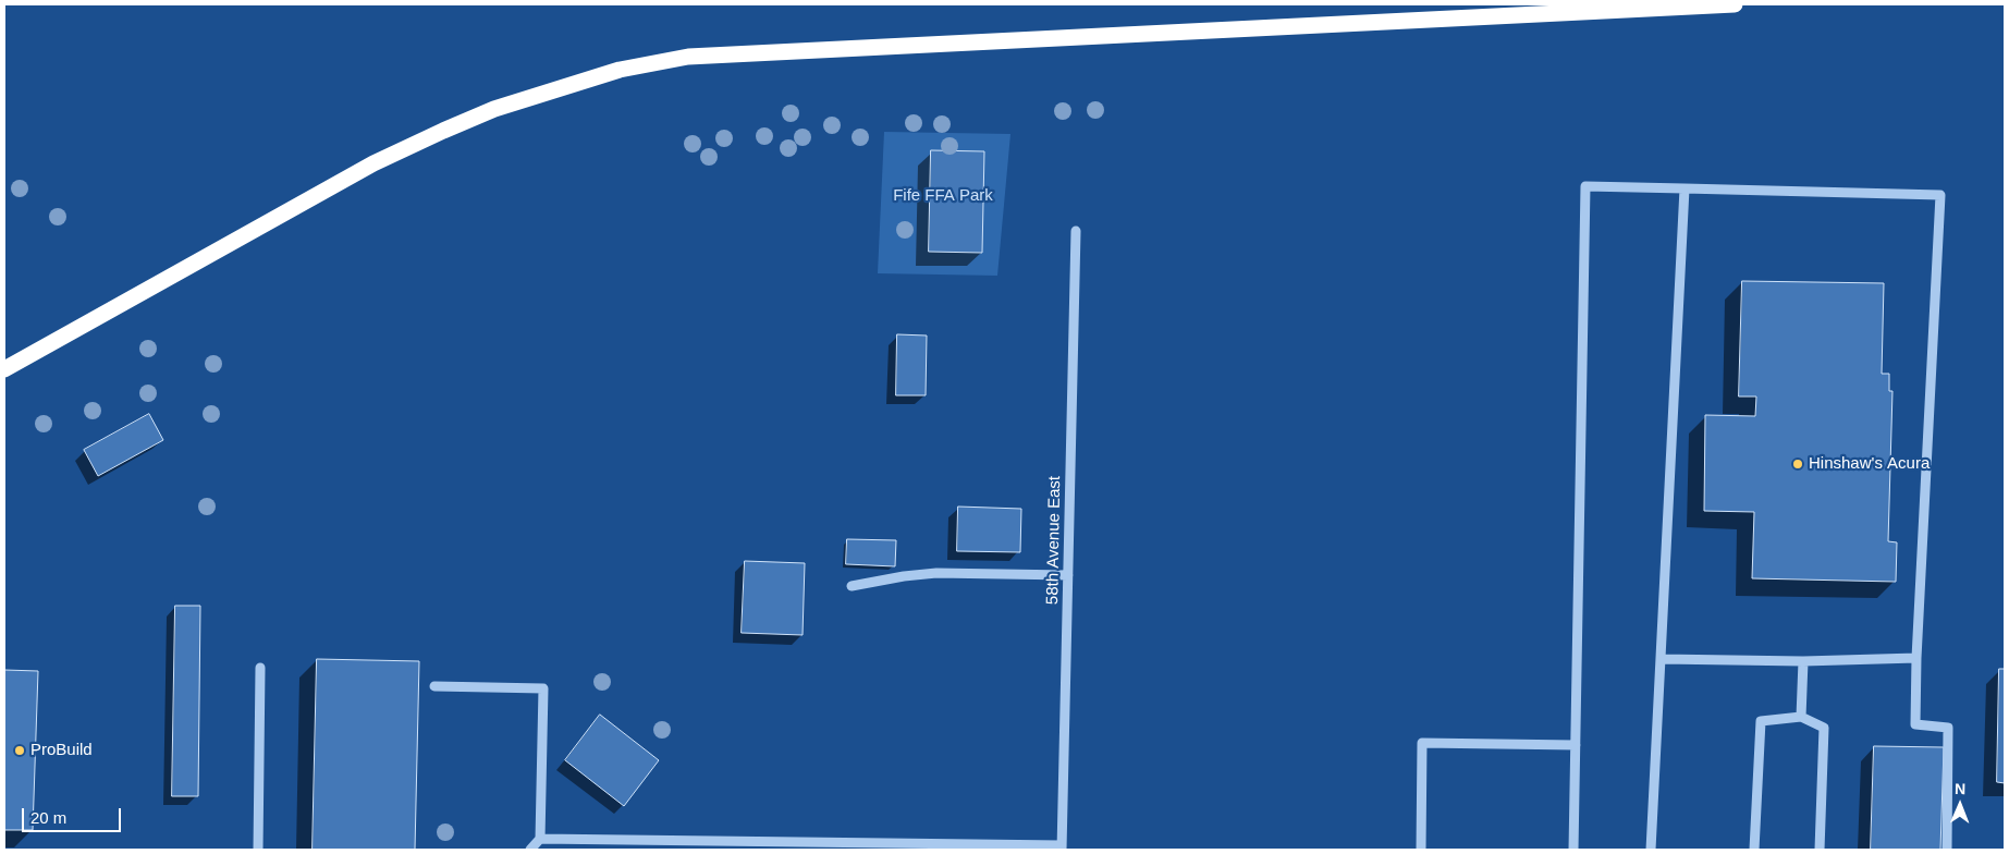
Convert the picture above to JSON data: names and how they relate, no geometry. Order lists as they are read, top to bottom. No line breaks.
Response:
{"streets":{"street":["58th Avenue East"]},"parks":["Fife FFA Park"],"places":["Hinshaw's Acura","ProBuild"],"scale_bar":"20 m","north":"top"}
